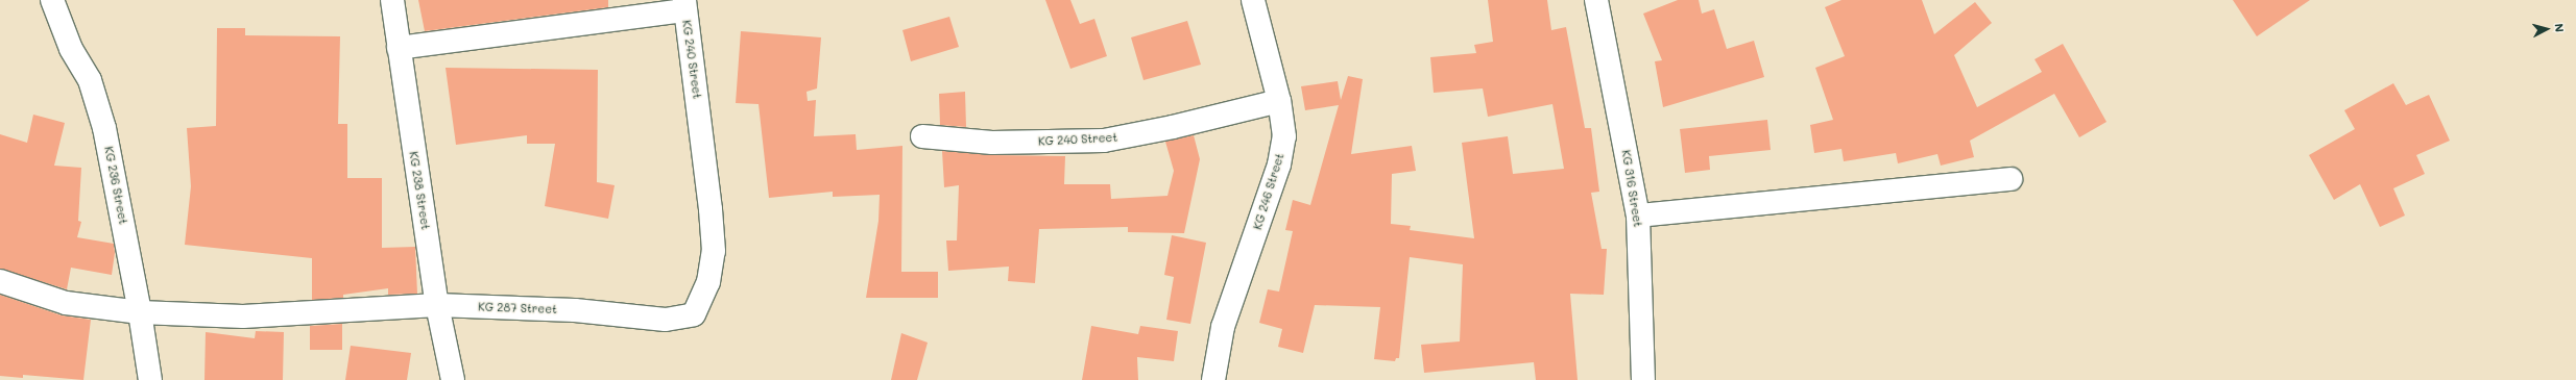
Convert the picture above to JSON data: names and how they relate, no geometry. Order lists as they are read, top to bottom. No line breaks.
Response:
{"streets":{"street":["KG 240 Street","KG 236 Street","KG 316 Street","KG 238 Street","KG 246 Street","KG 287 Street"]},"crossings":[["KG 240 Street","KG 246 Street"],["KG 240 Street","KG 287 Street"],["KG 236 Street","KG 287 Street"],["KG 238 Street","KG 287 Street"]],"north":"right"}
